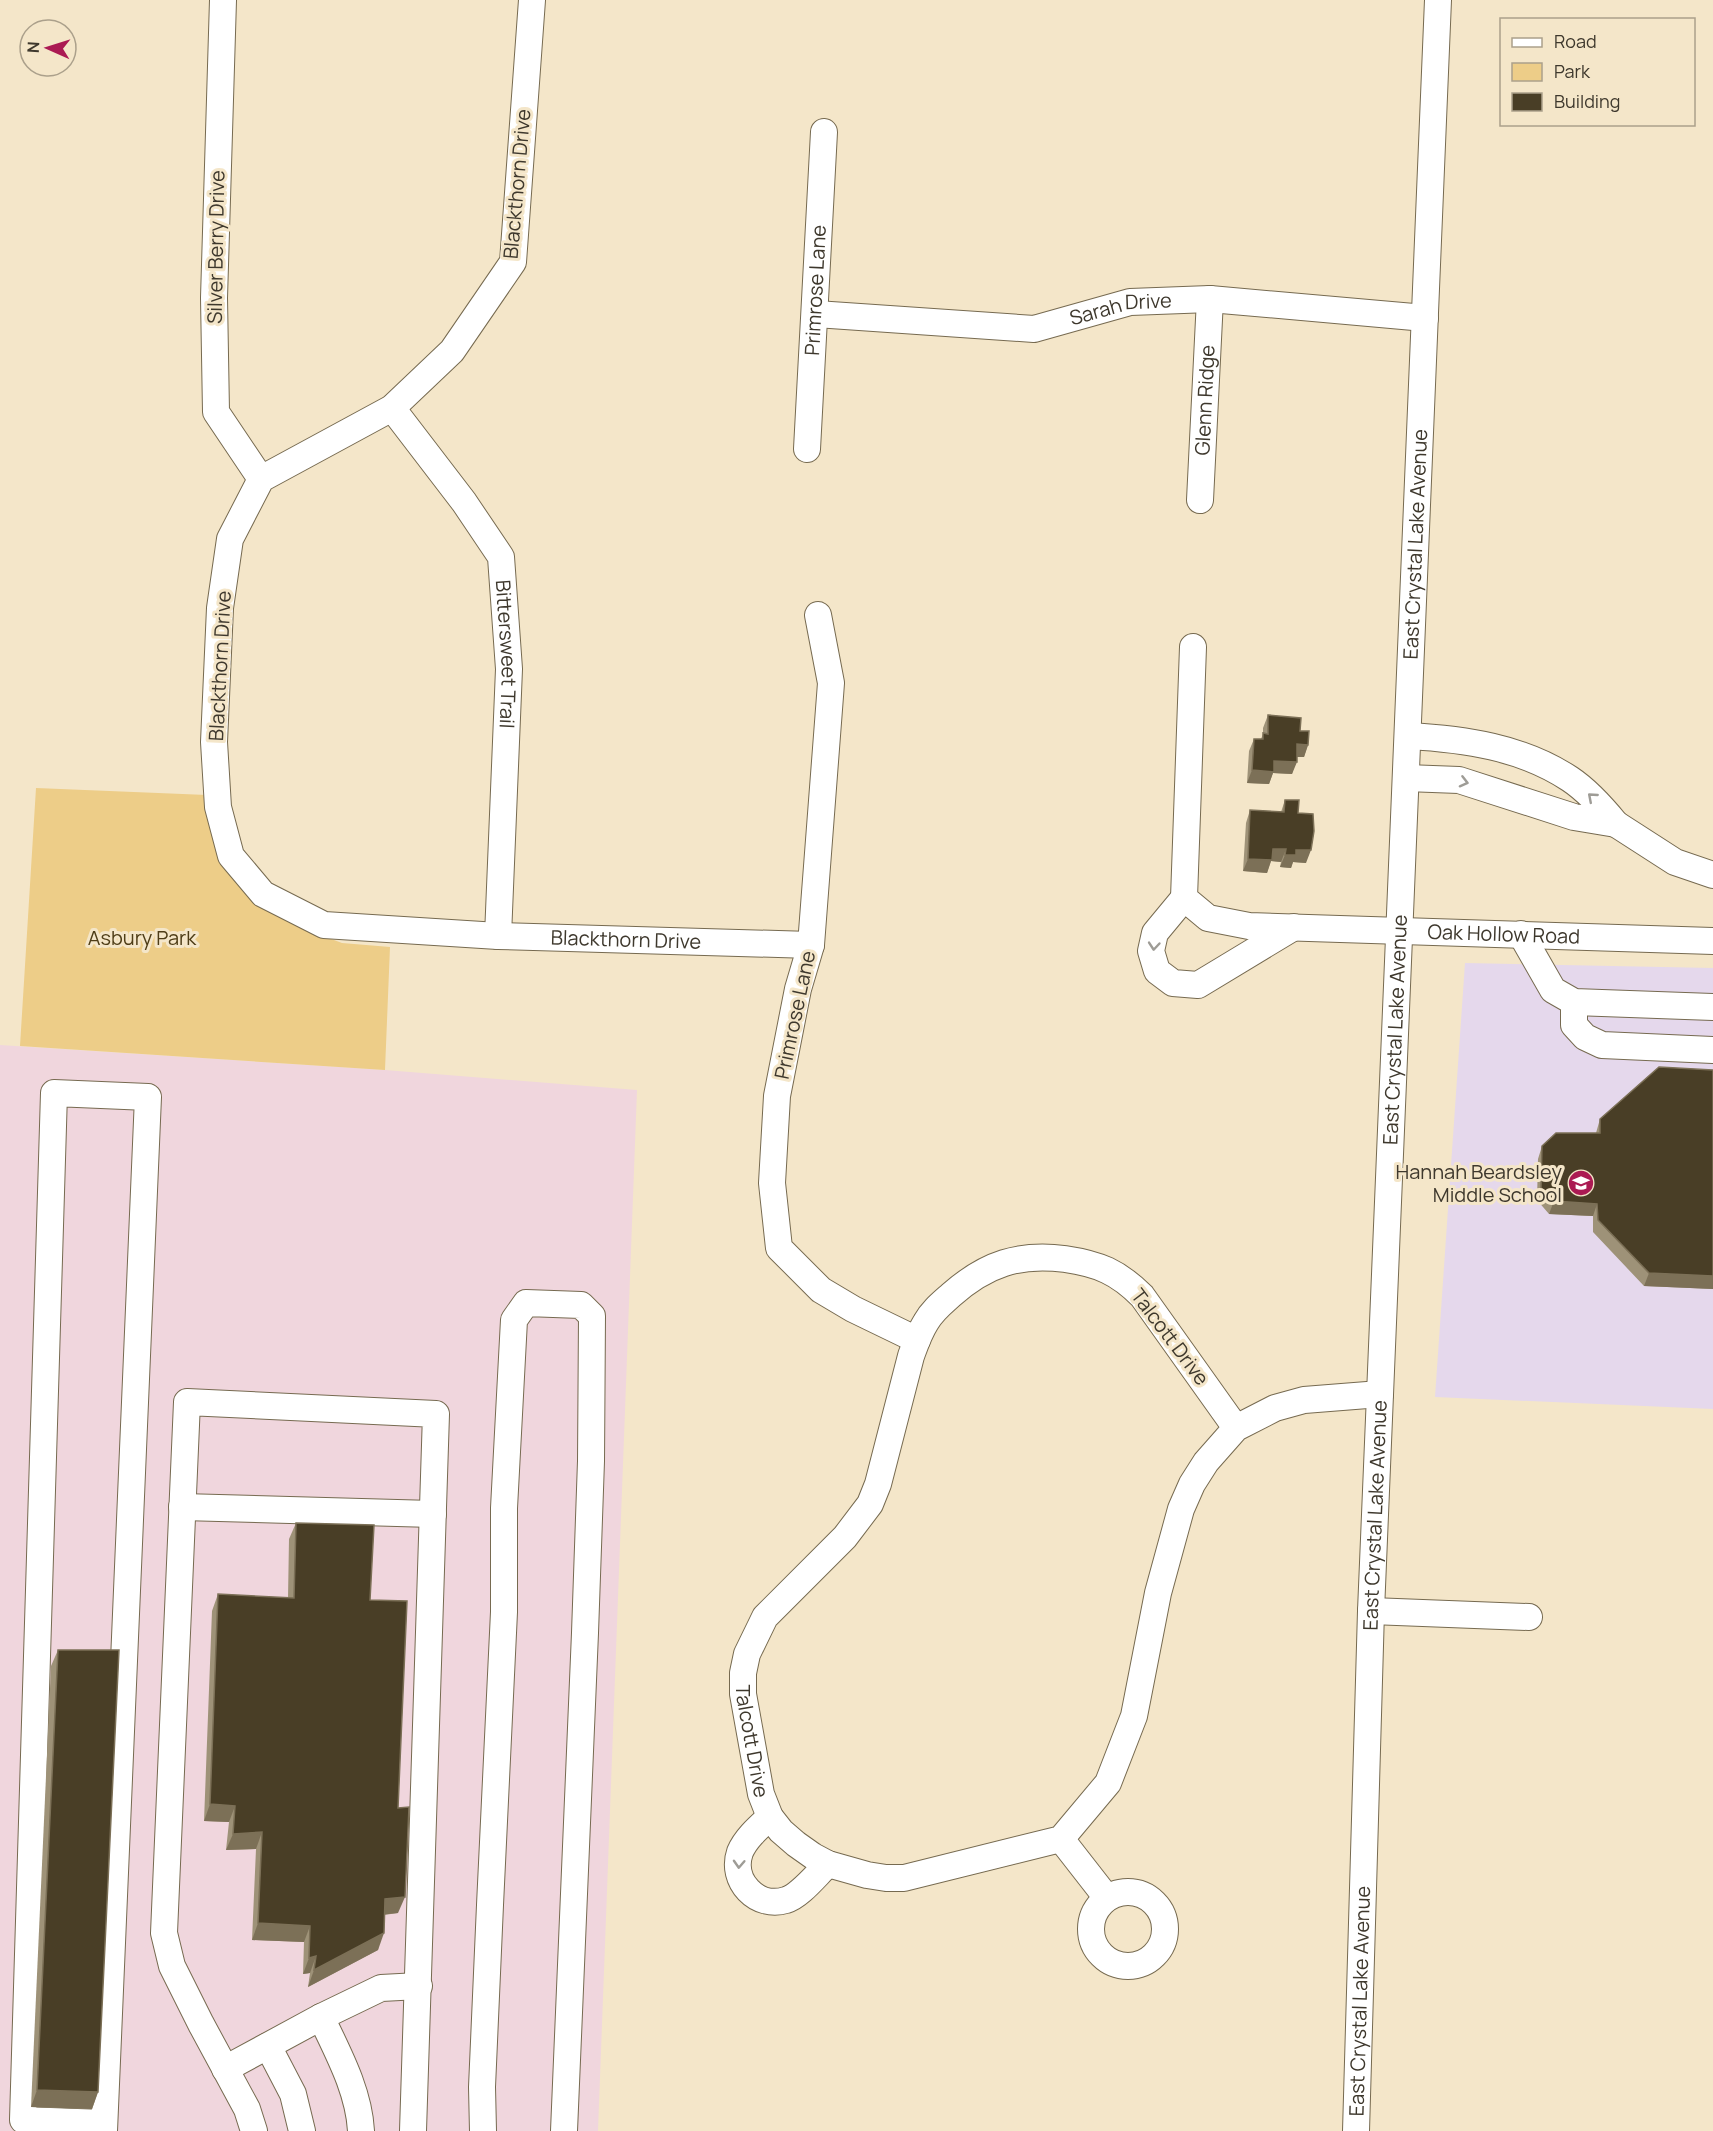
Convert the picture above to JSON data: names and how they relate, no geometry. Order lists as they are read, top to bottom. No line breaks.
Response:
{"streets":{"street":["Blackthorn Drive","Silver Berry Drive","Primrose Lane","Sarah Drive","Glenn Ridge","East Crystal Lake Avenue","Bittersweet Trail","Oak Hollow Road","Talcott Drive"]},"crossings":[["Blackthorn Drive","Silver Berry Drive"],["Blackthorn Drive","Primrose Lane"],["Blackthorn Drive","Bittersweet Trail"],["Primrose Lane","Sarah Drive"],["Primrose Lane","Talcott Drive"],["Sarah Drive","Glenn Ridge"],["Sarah Drive","East Crystal Lake Avenue"],["East Crystal Lake Avenue","Oak Hollow Road"]],"parks":["Asbury Park"],"places":{"school or university":["Hannah Beardsley Middle School"]},"legend":["Road","Park","Building"],"north":"left"}
